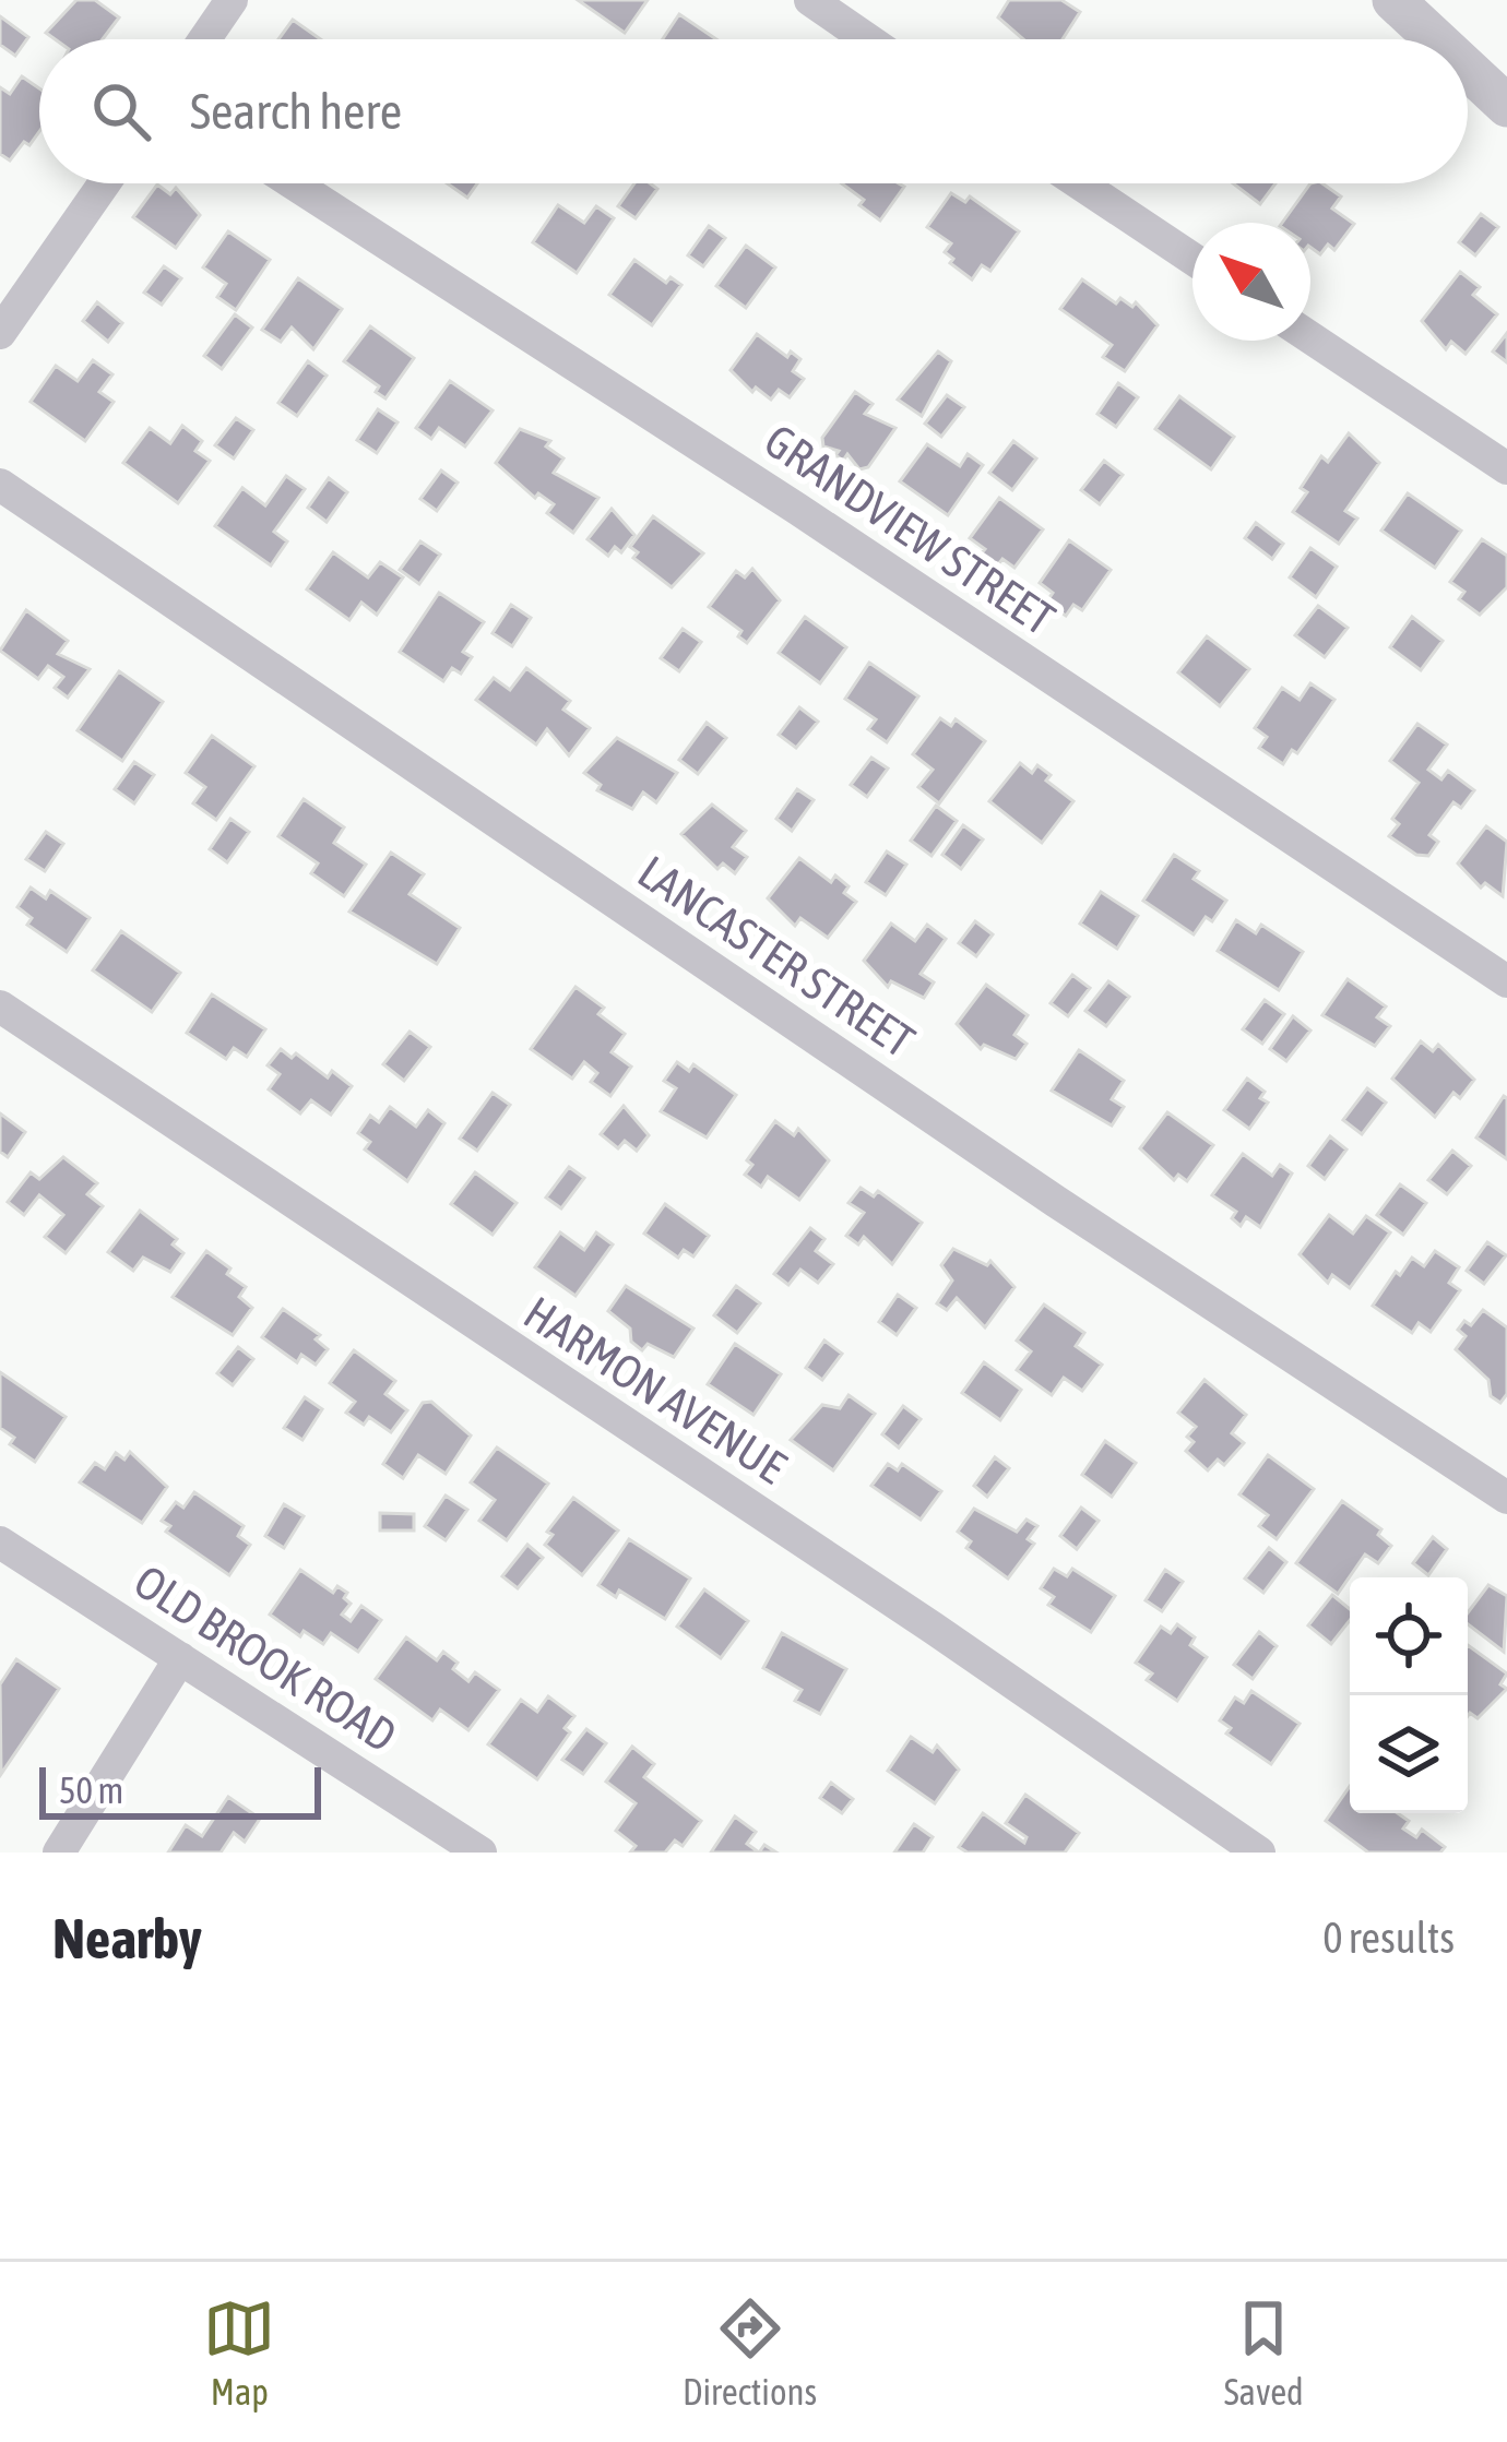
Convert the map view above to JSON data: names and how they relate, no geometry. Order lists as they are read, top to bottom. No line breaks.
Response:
{"streets":{"street":["GRANDVIEW STREET","LANCASTER STREET","HARMON AVENUE","OLD BROOK ROAD"]},"scale_bar":"50 m","north":"top left","page":{"search":"Search here","scale":"50 m","heading":["Nearby","0 results"],"nav":["Map","Directions","Saved"]}}
